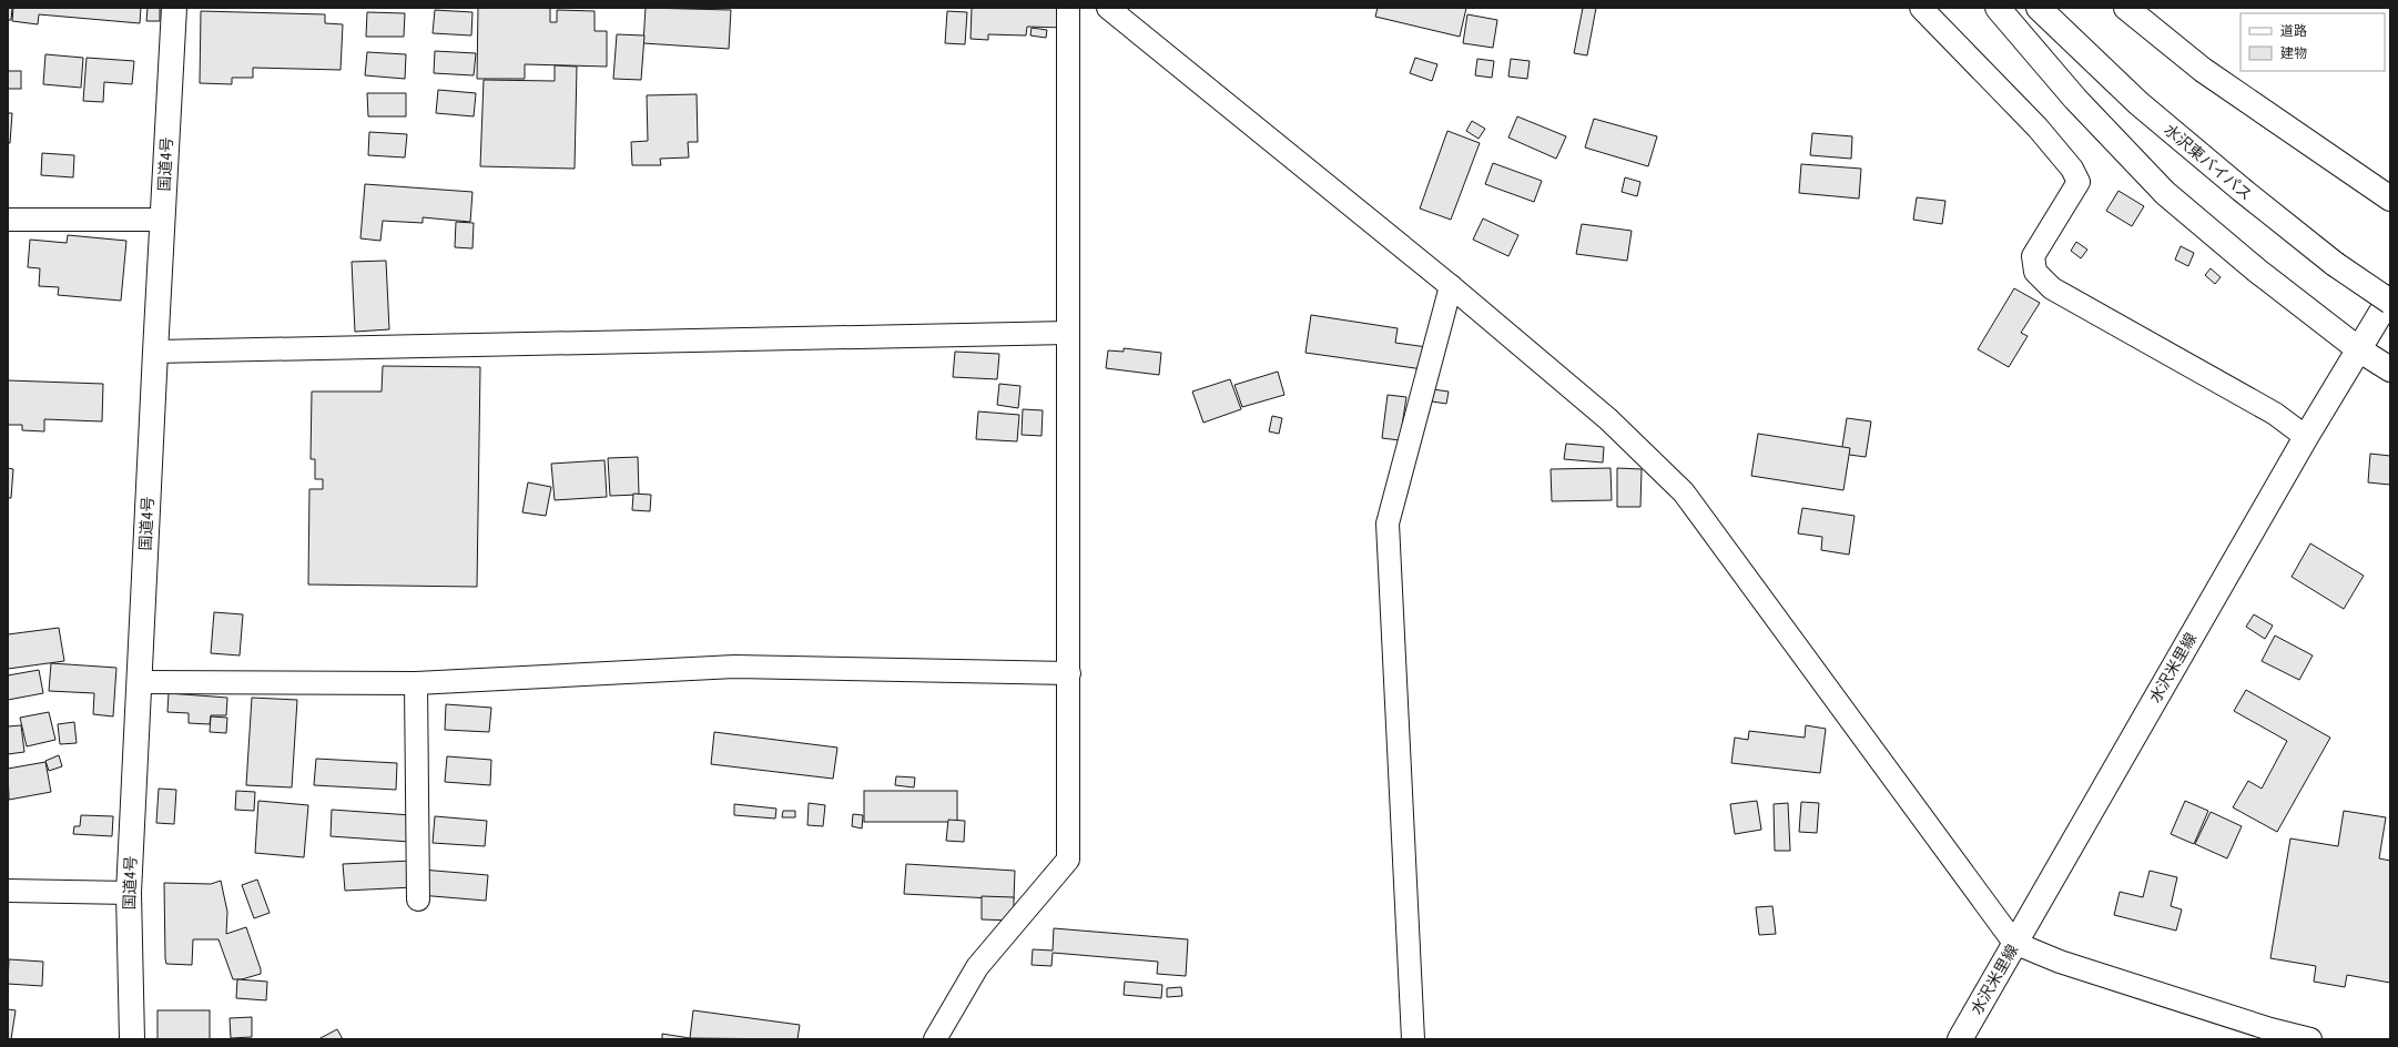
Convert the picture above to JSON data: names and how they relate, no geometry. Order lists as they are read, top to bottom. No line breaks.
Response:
{"streets":{"main road":["水沢東バイパス","国道4号","水沢米里線"]},"legend":["道路","建物"]}
